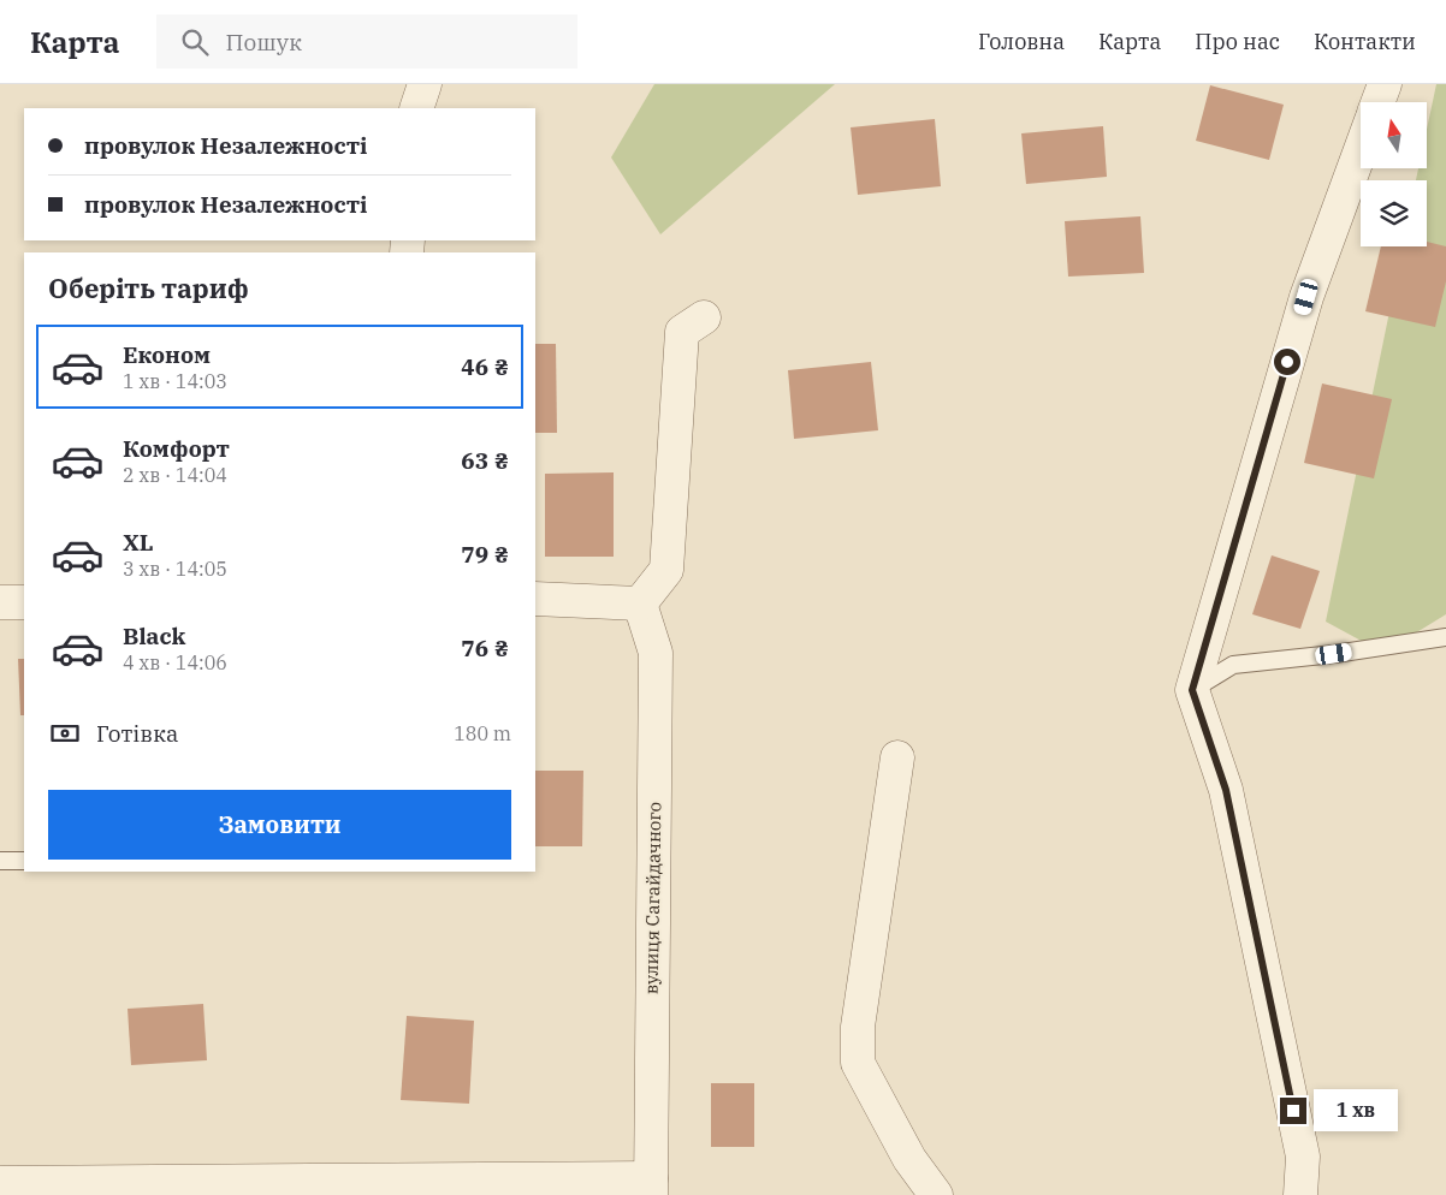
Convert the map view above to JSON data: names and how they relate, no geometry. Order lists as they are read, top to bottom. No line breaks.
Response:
{"streets":{"street":["вулиця Сагайдачного"]},"north":"top","page":{"header":"Карта","search":"Пошук","nav":["Головна","Карта","Про нас","Контакти"],"banner":["провулок Незалежності","провулок Незалежності"],"heading":"Оберіть тариф","list":[{"name":"Економ","note":"1 хв · 14:03","value":"46 ₴"},{"name":"Комфорт","note":"2 хв · 14:04","value":"63 ₴"},{"name":"XL","note":"3 хв · 14:05","value":"79 ₴"},{"name":"Black","note":"4 хв · 14:06","value":"76 ₴"}],"pay":["Готівка","180 m"],"buttons":"Замовити","bubble":"1 хв"}}
